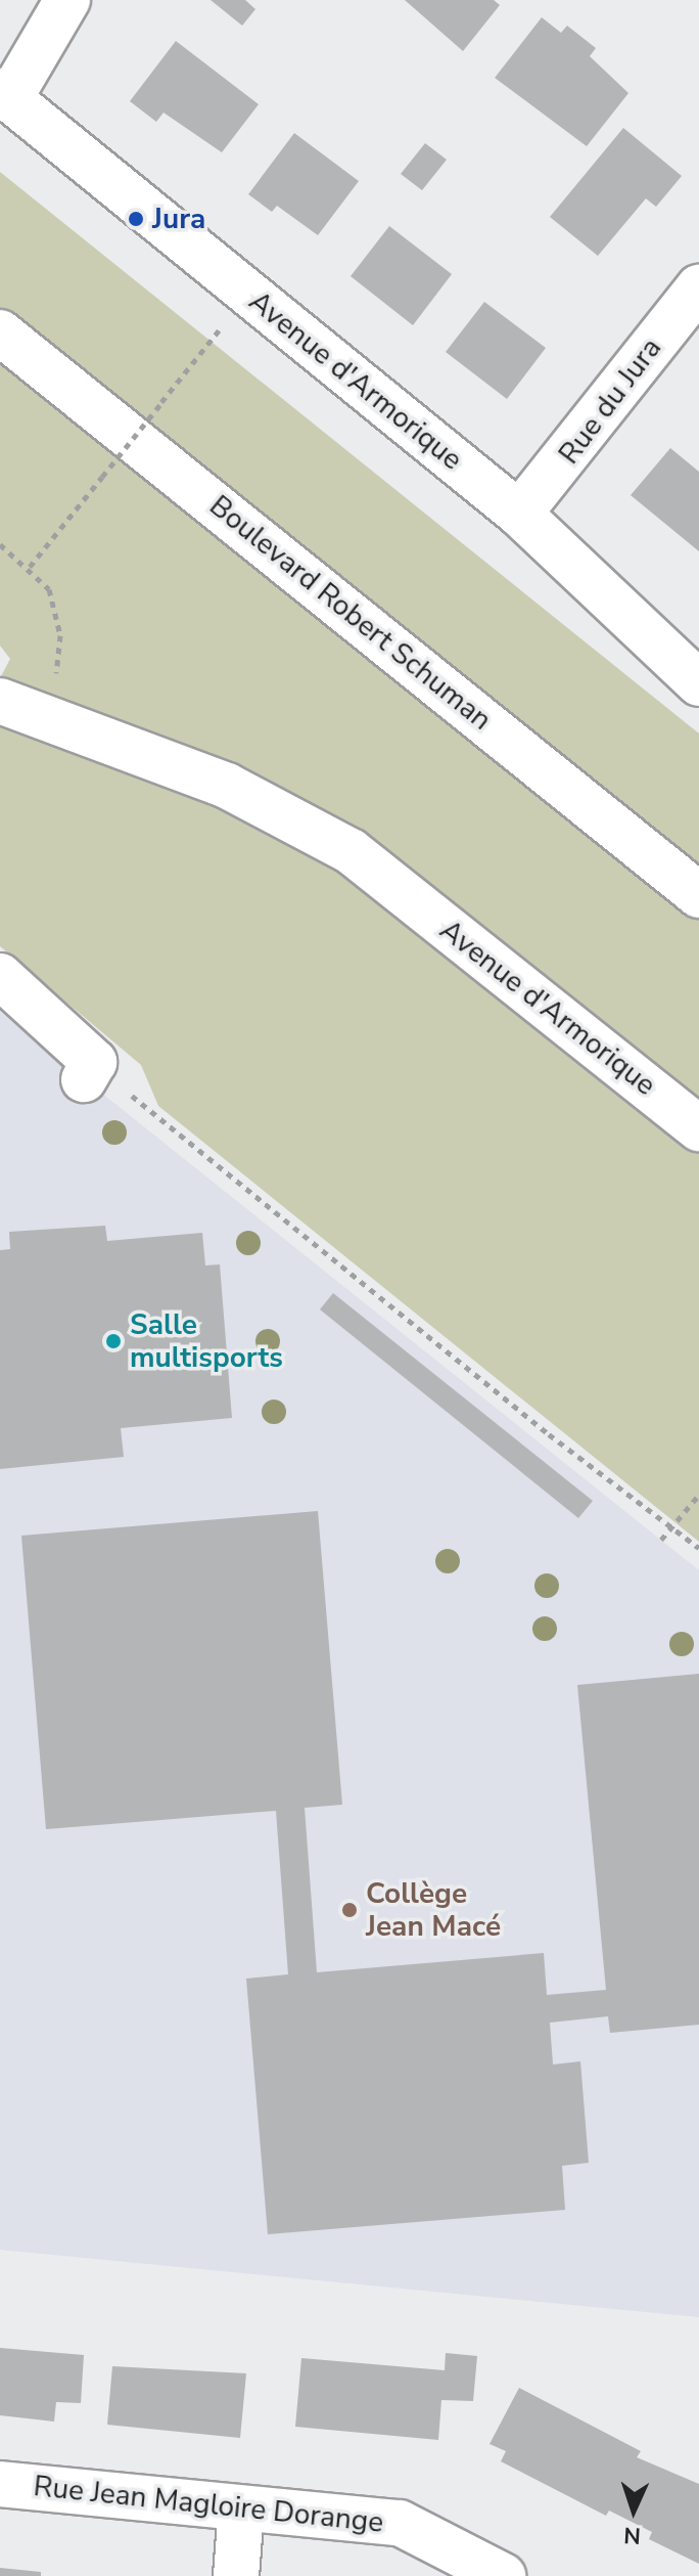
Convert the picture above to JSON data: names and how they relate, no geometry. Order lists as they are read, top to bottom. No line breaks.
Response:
{"streets":{"street":["Avenue d'Armorique","Rue du Jura","Boulevard Robert Schuman","Rue Jean Magloire Dorange"]},"crossings":[["Avenue d'Armorique","Rue du Jura"]],"places":["Jura","Salle multisports","Collège Jean Macé"],"north":"bottom"}
